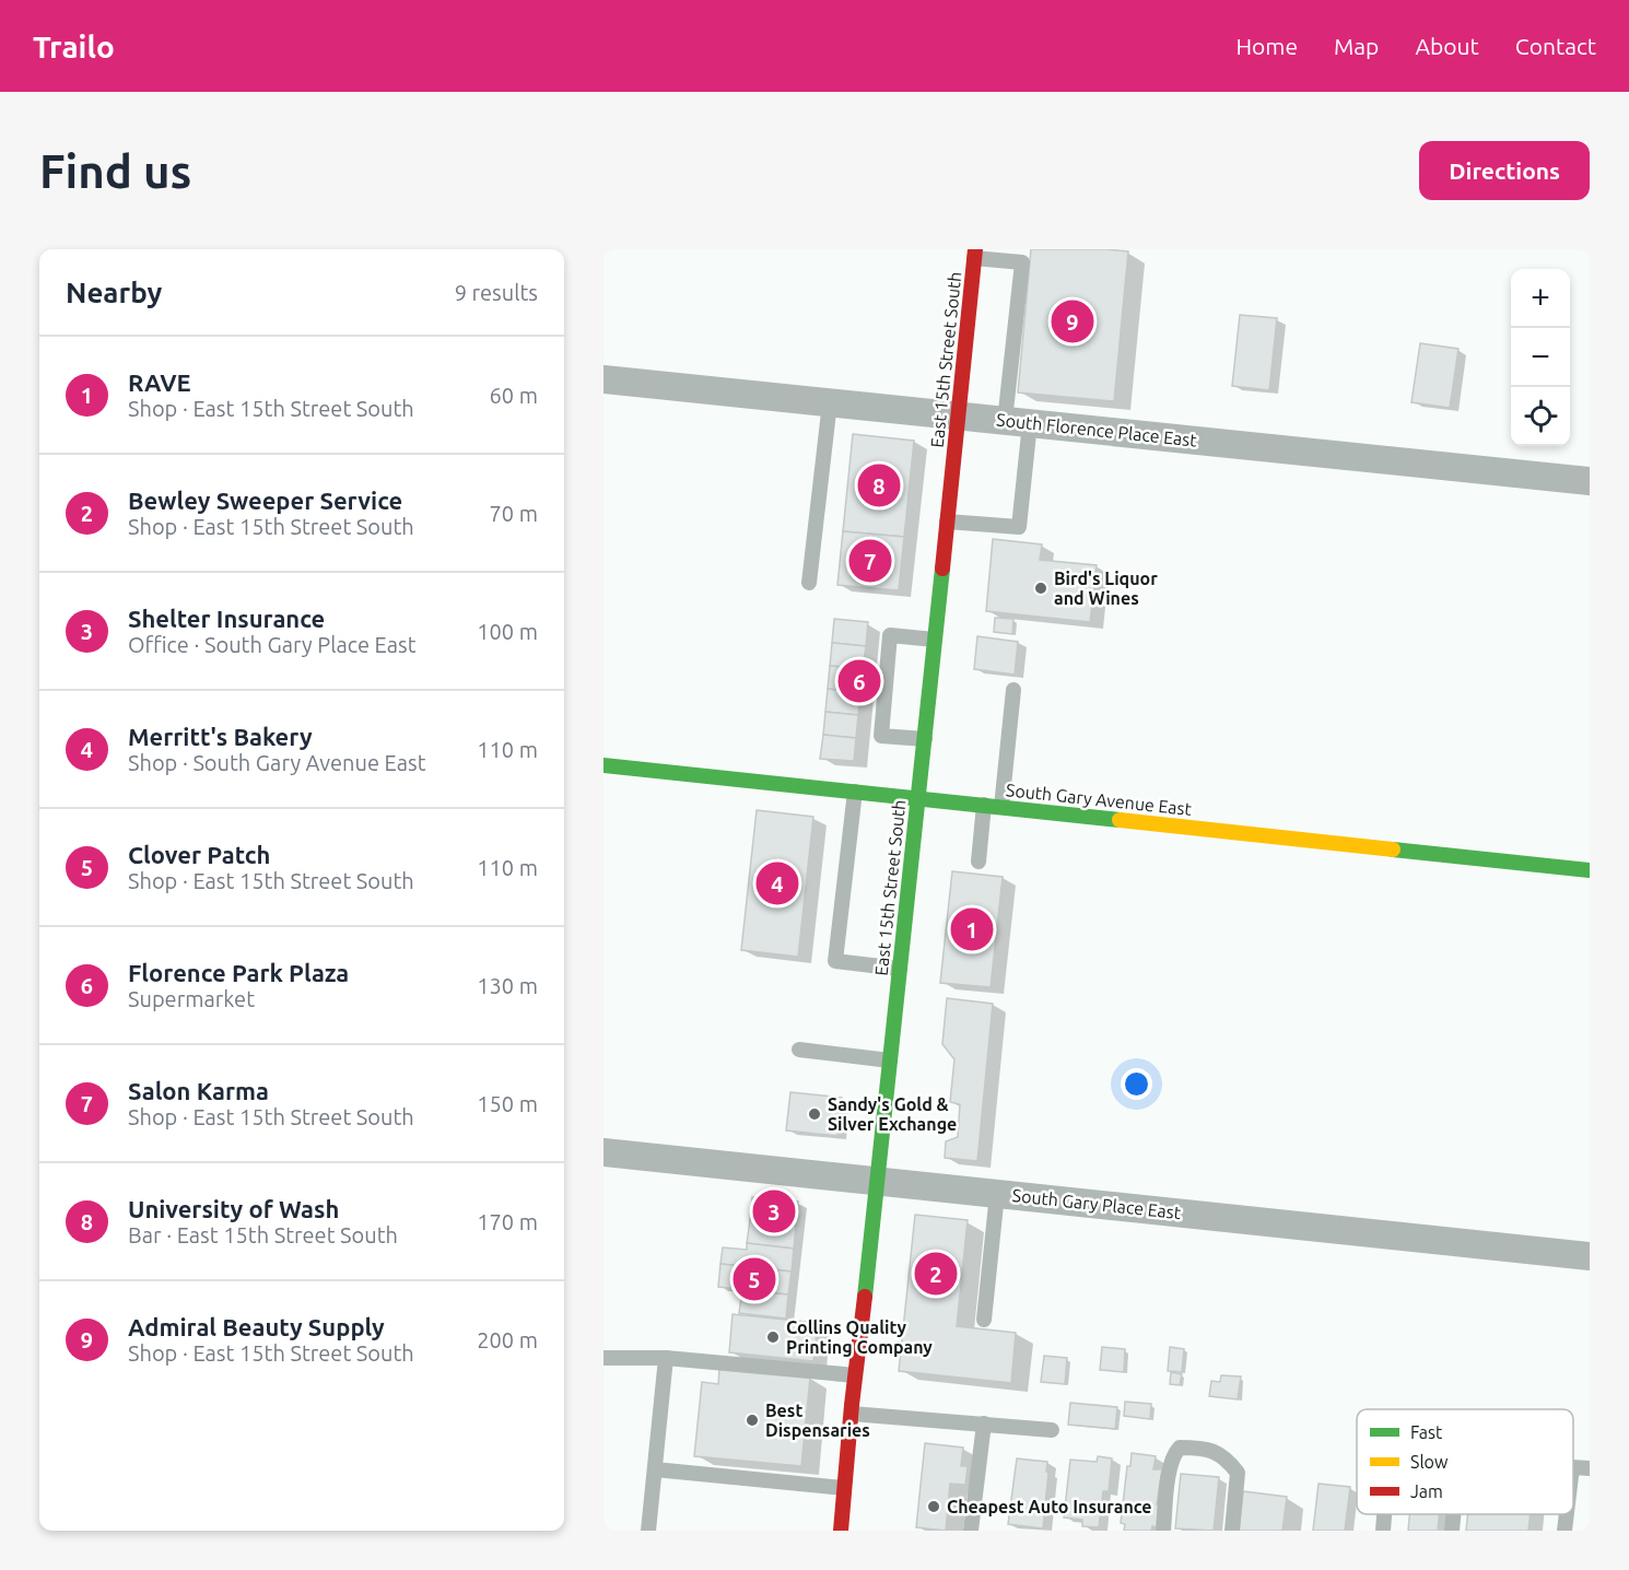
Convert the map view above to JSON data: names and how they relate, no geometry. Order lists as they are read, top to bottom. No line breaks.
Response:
{"streets":{"main road":["East 15th Street South","South Gary Avenue East"],"street":["South Florence Place East","South Gary Place East"]},"crossings":[["East 15th Street South","South Florence Place East"],["East 15th Street South","South Gary Avenue East"],["East 15th Street South","South Gary Place East"]],"places":["Bird's Liquor and Wines","Sandy's Gold & Silver Exchange","Collins Quality Printing Company","Best Dispensaries","Cheapest Auto Insurance"],"legend":["Fast","Slow","Jam"],"page":{"header":"Trailo","nav":["Home","Map","About","Contact"],"buttons":"Directions","title":"Find us","heading":["Nearby","9 results"],"map_buttons":["+","−"],"pins":["9","8","7","6","4","1","3","2","5"],"list":[{"mark":"1","name":"RAVE","note":"Shop · East 15th Street South","value":"60 m"},{"mark":"2","name":"Bewley Sweeper Service","note":"Shop · East 15th Street South","value":"70 m"},{"mark":"3","name":"Shelter Insurance","note":"Office · South Gary Place East","value":"100 m"},{"mark":"4","name":"Merritt's Bakery","note":"Shop · South Gary Avenue East","value":"110 m"},{"mark":"5","name":"Clover Patch","note":"Shop · East 15th Street South","value":"110 m"},{"mark":"6","name":"Florence Park Plaza","note":"Supermarket","value":"130 m"},{"mark":"7","name":"Salon Karma","note":"Shop · East 15th Street South","value":"150 m"},{"mark":"8","name":"University of Wash","note":"Bar · East 15th Street South","value":"170 m"},{"mark":"9","name":"Admiral Beauty Supply","note":"Shop · East 15th Street South","value":"200 m"}]}}
